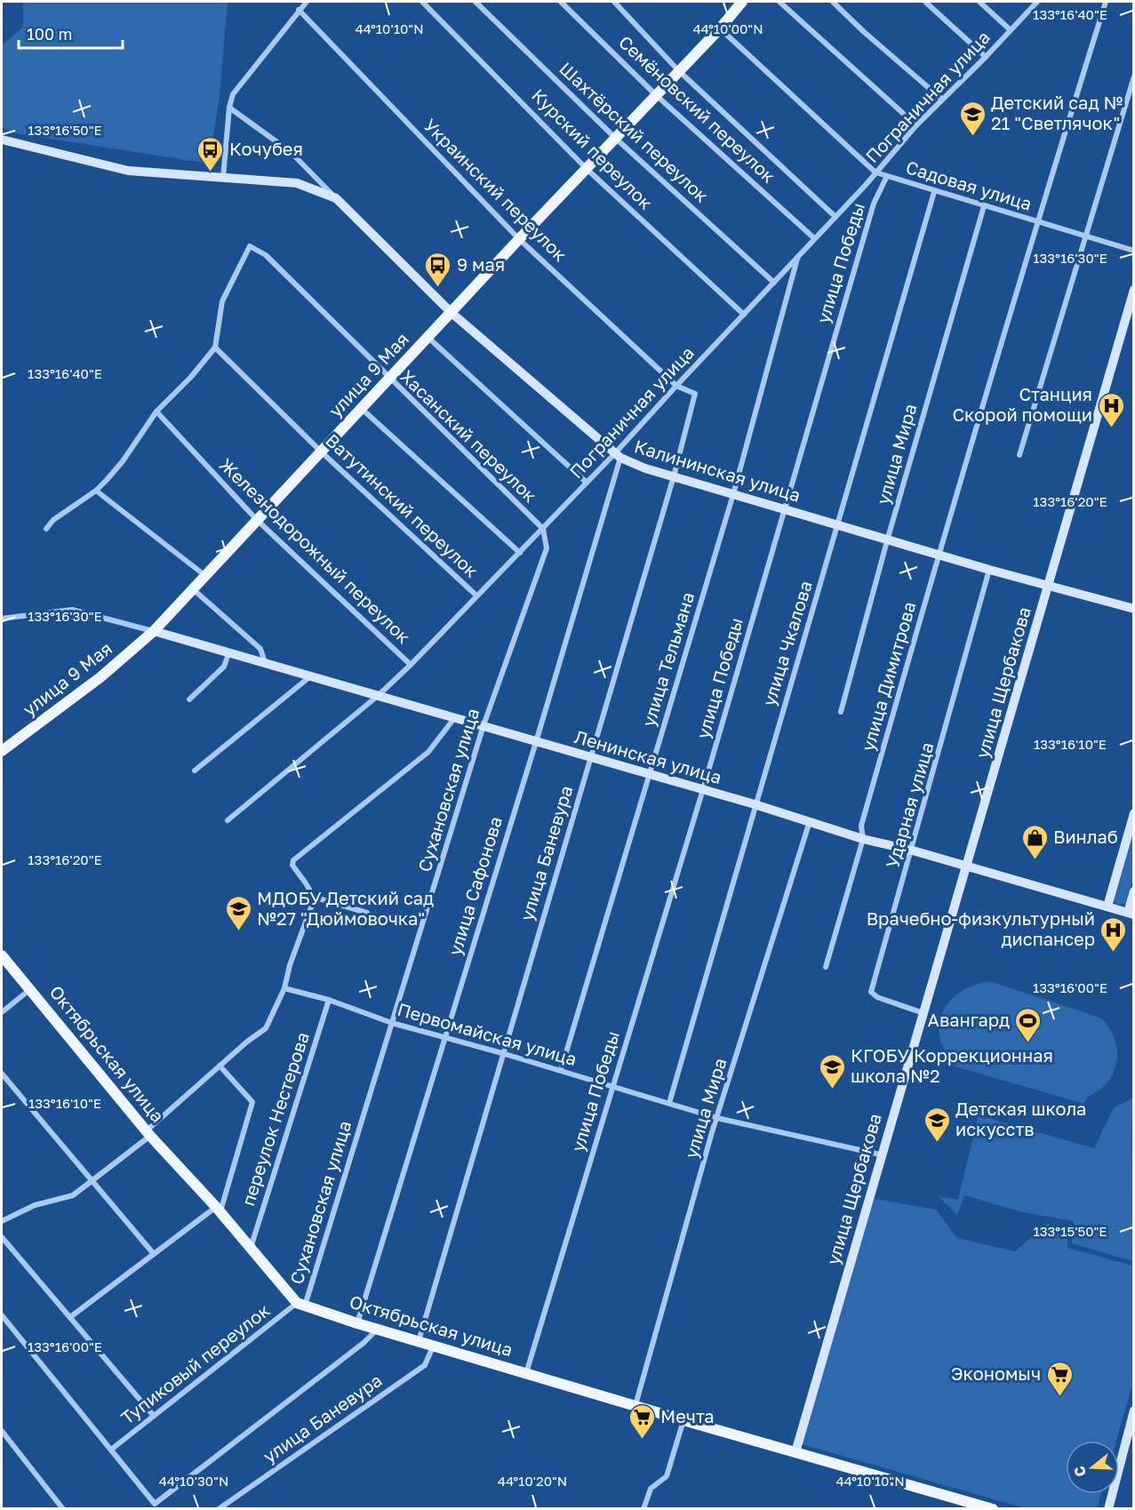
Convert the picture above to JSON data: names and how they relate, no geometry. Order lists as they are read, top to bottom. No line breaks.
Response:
{"streets":{"main road":["улица 9 Мая","Калининская улица","улица Щербакова","Ленинская улица","Октябрьская улица"],"street":["Пограничная улица","Семёновский переулок","Шахтёрский переулок","Курский переулок","Садовая улица","Украинский переулок","улица Победы","Хасанский переулок","улица Мира","Ватутинский переулок","Железнодорожный переулок","улица Чкалова","улица Тельмана","улица Димитрова","Сухановская улица","Ударная улица","улица Баневура","улица Сафонова","Первомайская улица","переулок Нестерова","Тупиковый переулок"]},"crossings":[["Пограничная улица","Семёновский переулок"],["Пограничная улица","Шахтёрский переулок"],["Пограничная улица","Курский переулок"],["Пограничная улица","Садовая улица"],["Пограничная улица","Украинский переулок"],["Пограничная улица","Хасанский переулок"],["Пограничная улица","Калининская улица"],["Пограничная улица","Ватутинский переулок"],["Пограничная улица","Железнодорожный переулок"],["Пограничная улица","улица Тельмана"],["Пограничная улица","Ленинская улица"],["Пограничная улица","Сухановская улица"],["Пограничная улица","улица Баневура"],["Пограничная улица","улица Сафонова"],["Семёновский переулок","улица 9 Мая"],["Шахтёрский переулок","улица 9 Мая"],["Курский переулок","улица 9 Мая"],["Садовая улица","улица Победы"],["Садовая улица","улица 9 Мая"],["Садовая улица","улица Мира"],["Садовая улица","улица Чкалова"],["Садовая улица","улица Димитрова"],["Украинский переулок","улица 9 Мая"],["Украинский переулок","улица Баневура"],["улица Победы","Калининская улица"],["улица Победы","Ленинская улица"],["улица Победы","Первомайская улица"],["улица Победы","Октябрьская улица"],["улица 9 Мая","Хасанский переулок"],["улица 9 Мая","Калининская улица"],["улица 9 Мая","Ватутинский переулок"],["улица 9 Мая","Железнодорожный переулок"],["улица 9 Мая","Ленинская улица"],["Хасанский переулок","Ватутинский переулок"],["Хасанский переулок","Сухановская улица"],["улица Мира","Калининская улица"],["улица Мира","Ленинская улица"],["улица Мира","Первомайская улица"],["улица Мира","Октябрьская улица"],["Калининская улица","улица Чкалова"],["Калининская улица","улица Тельмана"],["Калининская улица","улица Димитрова"],["Калининская улица","улица Щербакова"],["Калининская улица","Ударная улица"],["Калининская улица","улица Баневура"],["Калининская улица","улица Сафонова"],["улица Чкалова","Ленинская улица"],["улица Чкалова","Первомайская улица"],["улица Тельмана","Ленинская улица"],["улица Тельмана","Первомайская улица"],["улица Димитрова","Ленинская улица"],["улица Щербакова","Ленинская улица"],["улица Щербакова","Ударная улица"],["улица Щербакова","Первомайская улица"],["улица Щербакова","Октябрьская улица"],["Ленинская улица","Сухановская улица"],["Ленинская улица","Ударная улица"],["Ленинская улица","улица Баневура"],["Ленинская улица","улица Сафонова"],["Сухановская улица","Первомайская улица"],["Сухановская улица","Октябрьская улица"],["Сухановская улица","Тупиковый переулок"],["улица Баневура","Первомайская улица"],["улица Баневура","Октябрьская улица"],["улица Сафонова","Первомайская улица"],["улица Сафонова","Октябрьская улица"],["Первомайская улица","переулок Нестерова"],["Октябрьская улица","переулок Нестерова"],["Октябрьская улица","Тупиковый переулок"]],"places":{"school or university":["Детский сад № 21 \"Светлячок\"","МДОБУ Детский сад №27 \"Дюймовочка\"","КГОБУ Коррекционная школа №2","Детская школа искусств"],"bus stop":["Кочубея","9 мая"],"hospital":["Станция Скорой помощи","Врачебно-физкультурный диспансер"],"shop":["Винлаб"],"sports":["Авангард"],"supermarket":["Экономыч","Мечта"]},"scale_bar":"100 m","north":"left","coordinates":["133°16'40\"E","44°10'10\"N","44°10'00\"N","133°16'50\"E","133°16'30\"E","133°16'20\"E","133°16'10\"E","133°16'00\"E","133°15'50\"E","44°10'30\"N","44°10'20\"N"]}
